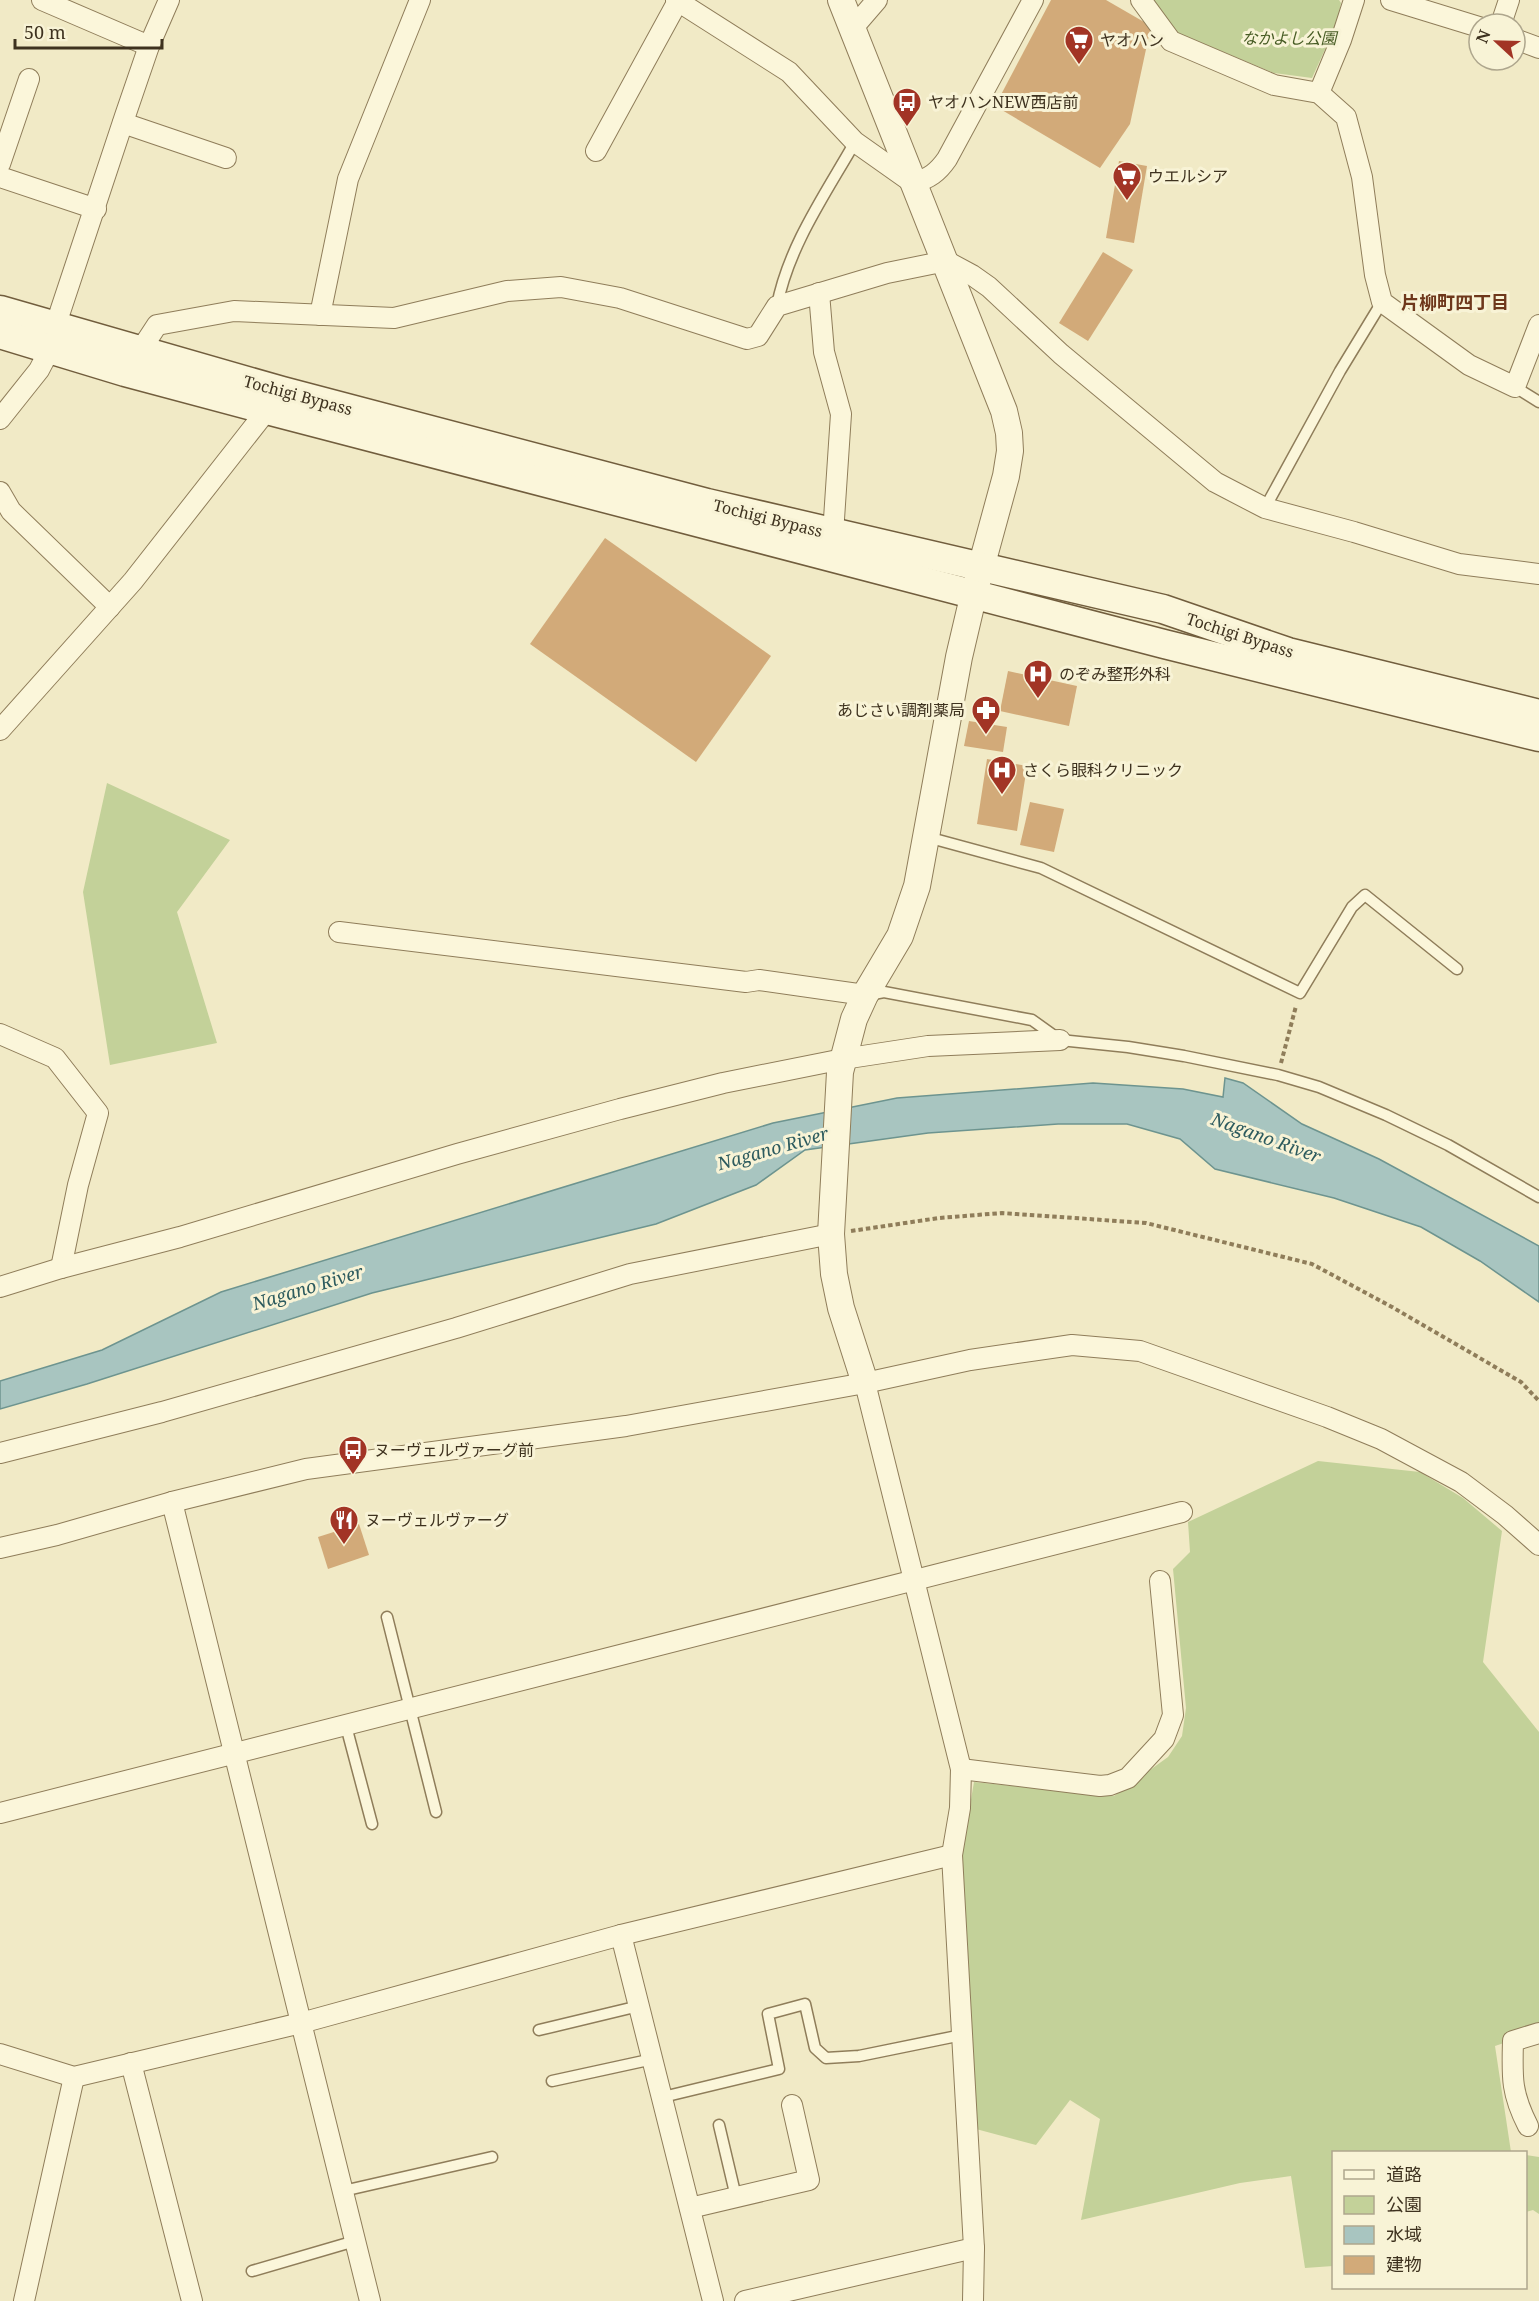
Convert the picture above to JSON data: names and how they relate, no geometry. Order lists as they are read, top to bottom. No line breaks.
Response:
{"streets":{"main road":["Tochigi Bypass"]},"districts":["片柳町四丁目"],"water":["Nagano River"],"parks":["なかよし公園"],"places":{"supermarket":["ヤオハン","ウエルシア"],"bus stop":["ヤオハンNEW西店前","ヌーヴェルヴァーグ前"],"hospital":["のぞみ整形外科","さくら眼科クリニック"],"pharmacy":["あじさい調剤薬局"],"restaurant":["ヌーヴェルヴァーグ"]},"legend":["道路","公園","水域","建物"],"scale_bar":"50 m","north":"left"}
